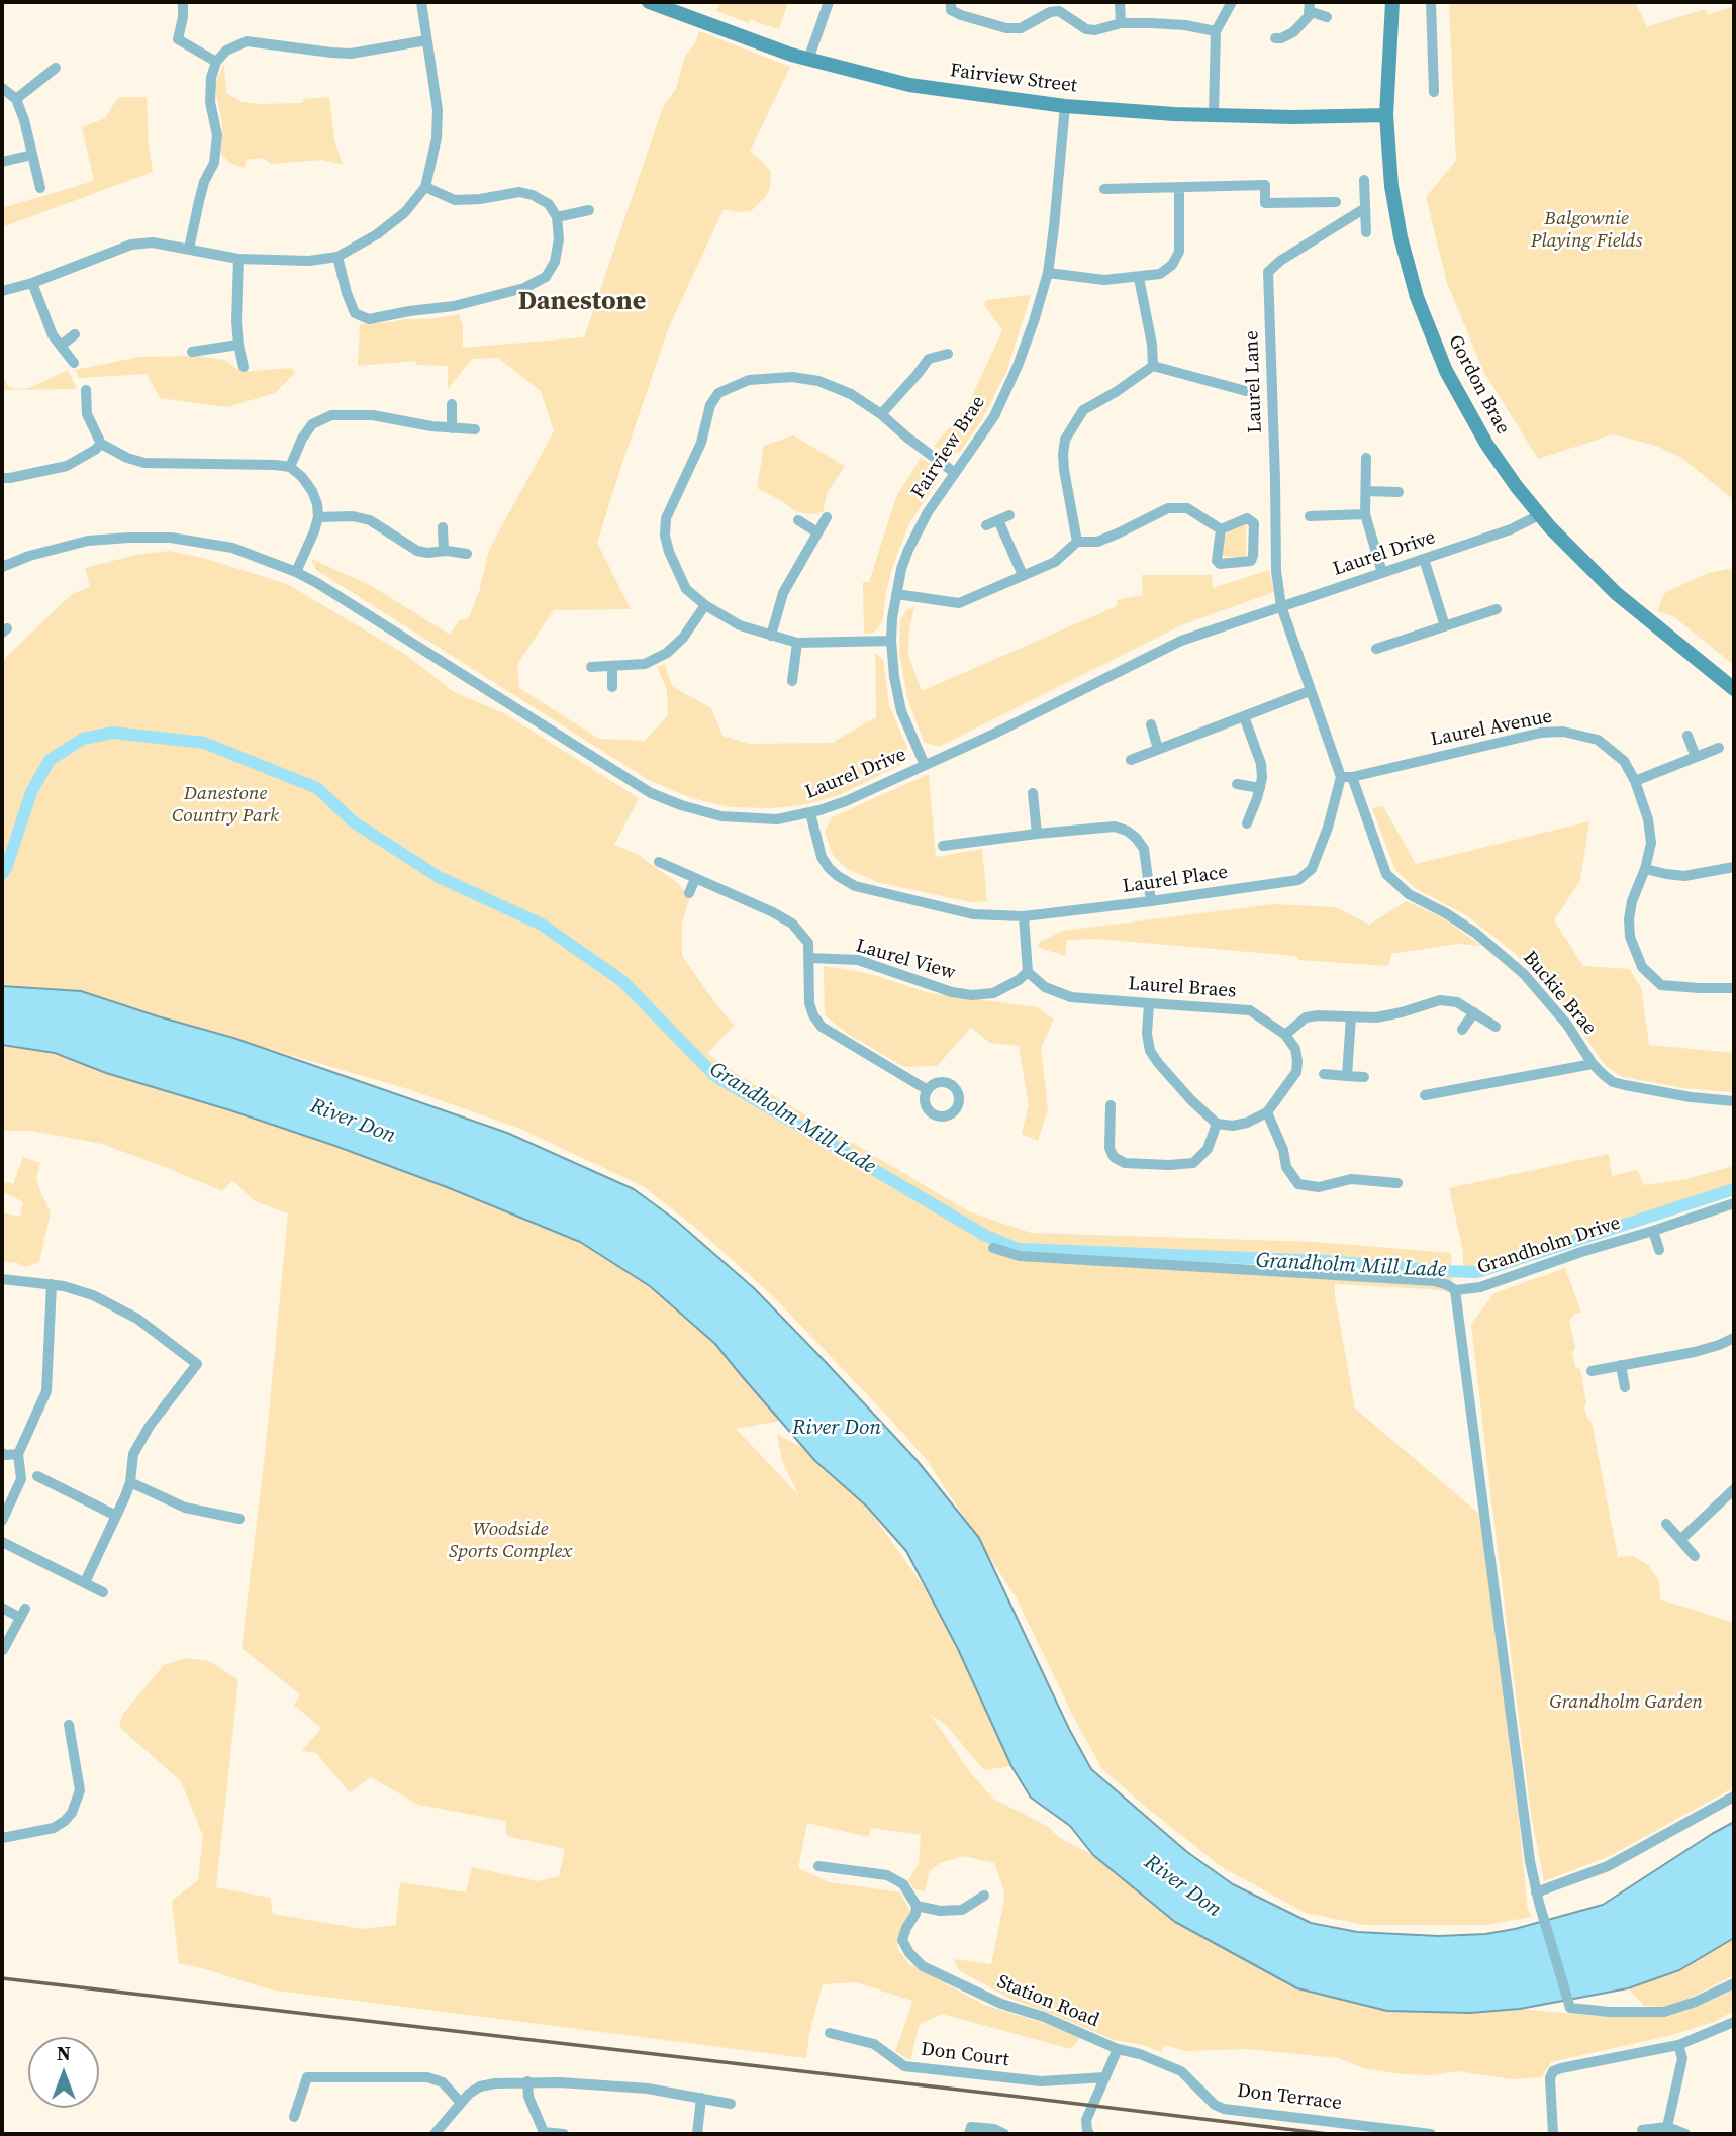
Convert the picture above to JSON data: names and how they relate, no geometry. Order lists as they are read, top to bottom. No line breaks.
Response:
{"streets":{"main road":["Fairview Street","Gordon Brae"],"street":["Laurel Lane","Fairview Brae","Laurel Drive","Laurel Avenue","Laurel Place","Laurel View","Laurel Braes","Buckie Brae","Grandholm Drive","Station Road","Don Court","Don Terrace"]},"crossings":[["Fairview Street","Gordon Brae"],["Fairview Street","Fairview Brae"],["Laurel Lane","Laurel Drive"],["Gordon Brae","Laurel Drive"],["Fairview Brae","Laurel Drive"],["Laurel Drive","Laurel Place"],["Laurel Avenue","Laurel Place"],["Laurel Avenue","Buckie Brae"],["Laurel View","Laurel Braes"],["Station Road","Don Terrace"]],"districts":["Danestone"],"water":["Grandholm Mill Lade","River Don"],"parks":["Balgownie Playing Fields","Danestone Country Park","Woodside Sports Complex","Grandholm Garden"],"north":"top"}
